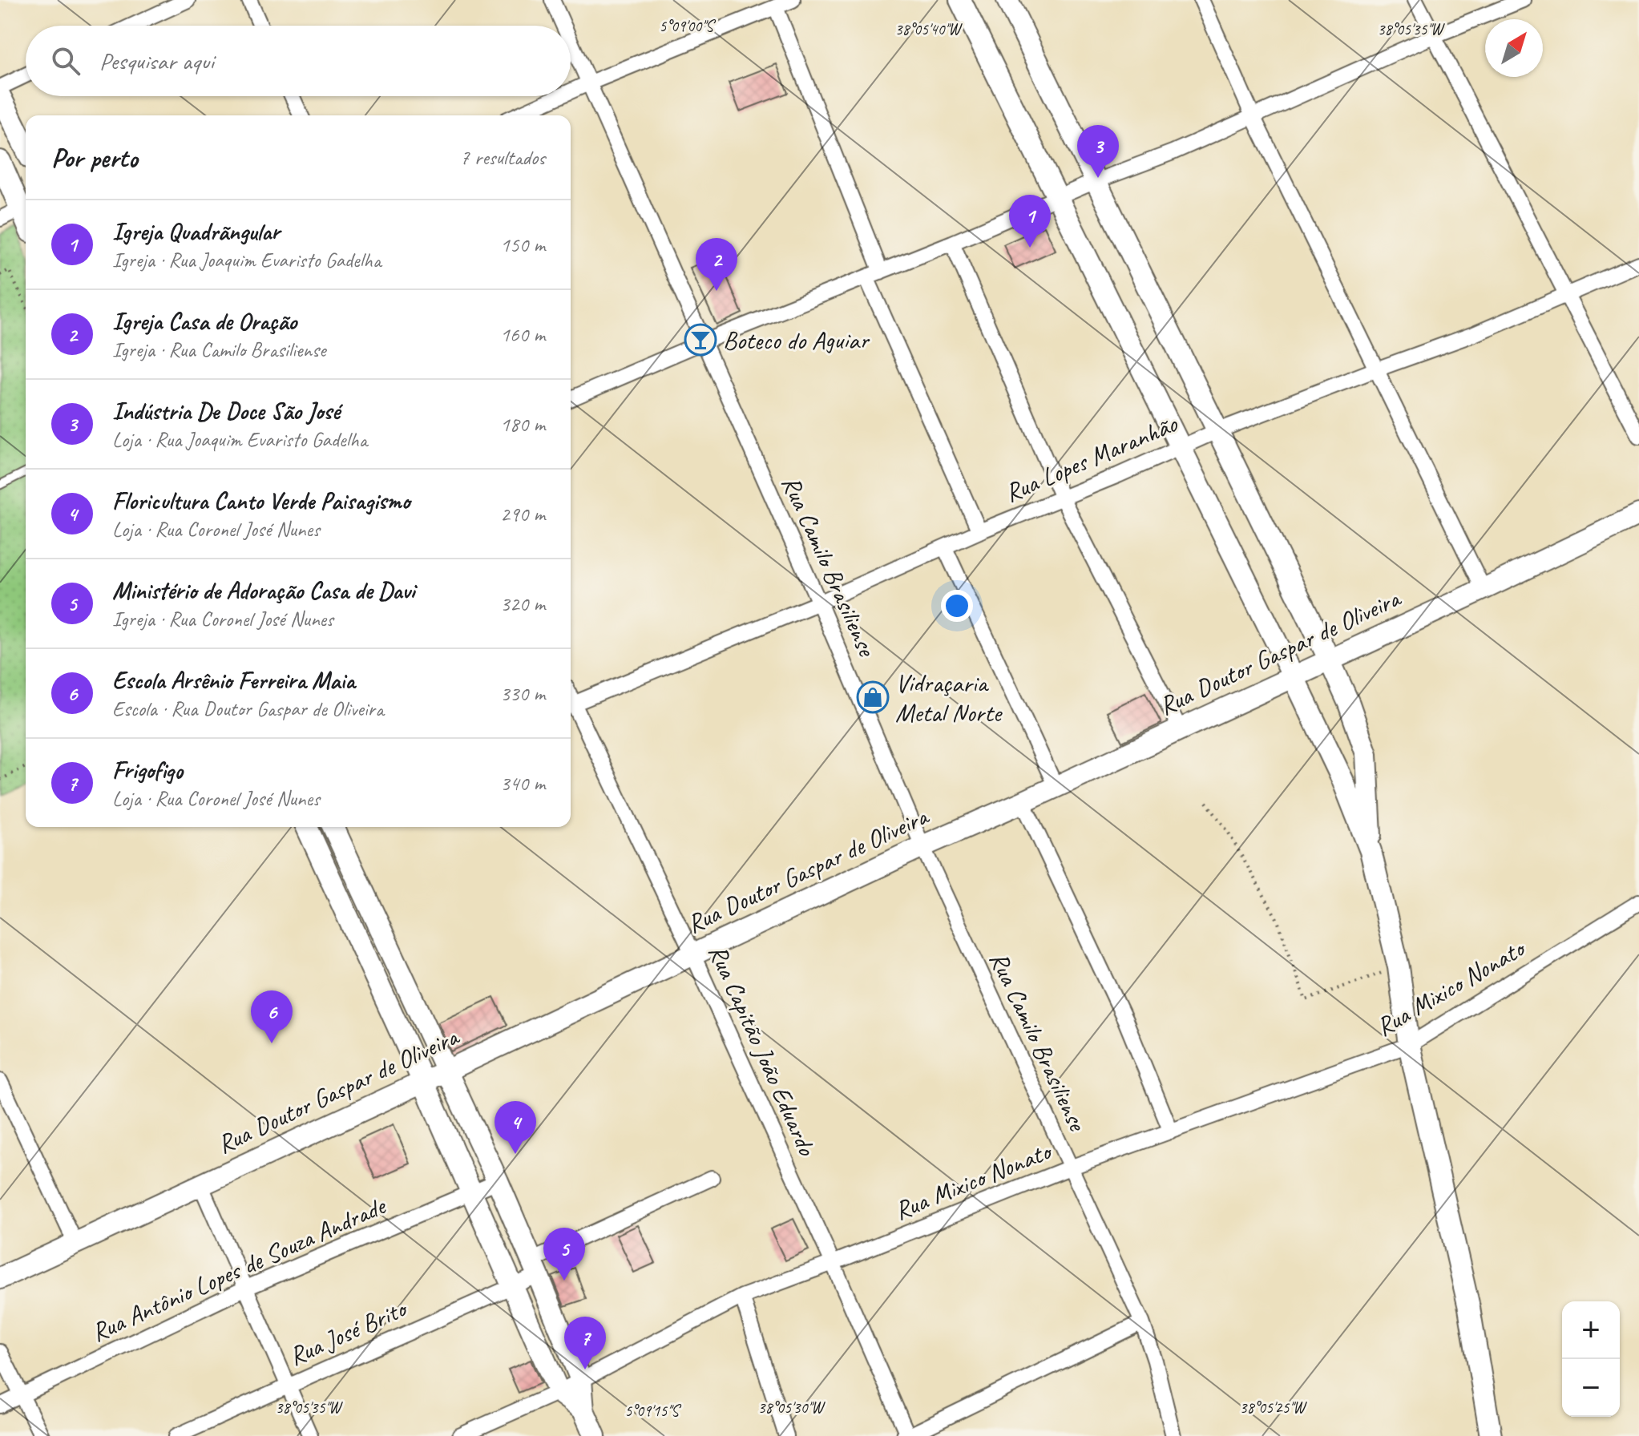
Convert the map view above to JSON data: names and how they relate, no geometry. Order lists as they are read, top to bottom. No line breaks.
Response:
{"streets":{"street":["Rua Lopes Maranhão","Rua Camilo Brasiliense","Rua Doutor Gaspar de Oliveira","Rua Mixico Nonato","Rua Capitão João Eduardo","Rua Antônio Lopes de Souza Andrade","Rua José Brito"]},"crossings":[["Rua Lopes Maranhão","Rua Camilo Brasiliense"],["Rua Camilo Brasiliense","Rua Doutor Gaspar de Oliveira"],["Rua Camilo Brasiliense","Rua Mixico Nonato"],["Rua Doutor Gaspar de Oliveira","Rua Capitão João Eduardo"],["Rua Mixico Nonato","Rua Capitão João Eduardo"]],"places":{"bar":["Boteco do Aguiar"],"shop":["Vidraçaria Metal Norte"]},"north":"top right","page":{"search":"Pesquisar aqui","heading":["Por perto","7 resultados"],"pins":["3","1","2","6","4","5","7"],"list":[{"mark":"1","name":"Igreja Quadrãngular","note":"Igreja · Rua Joaquim Evaristo Gadelha","value":"150 m"},{"mark":"2","name":"Igreja Casa de Oração","note":"Igreja · Rua Camilo Brasiliense","value":"160 m"},{"mark":"3","name":"Indústria De Doce São José","note":"Loja · Rua Joaquim Evaristo Gadelha","value":"180 m"},{"mark":"4","name":"Floricultura Canto Verde Paisagismo","note":"Loja · Rua Coronel José Nunes","value":"290 m"},{"mark":"5","name":"Ministério de Adoração Casa de Davi","note":"Igreja · Rua Coronel José Nunes","value":"320 m"},{"mark":"6","name":"Escola Arsênio Ferreira Maia","note":"Escola · Rua Doutor Gaspar de Oliveira","value":"330 m"},{"mark":"7","name":"Frigofigo","note":"Loja · Rua Coronel José Nunes","value":"340 m"}],"map_buttons":["+","−"]},"coordinates":["5°09'00\"S","38°05'40\"W","38°05'35\"W","38°05'30\"W","38°05'25\"W","5°09'15\"S"]}
